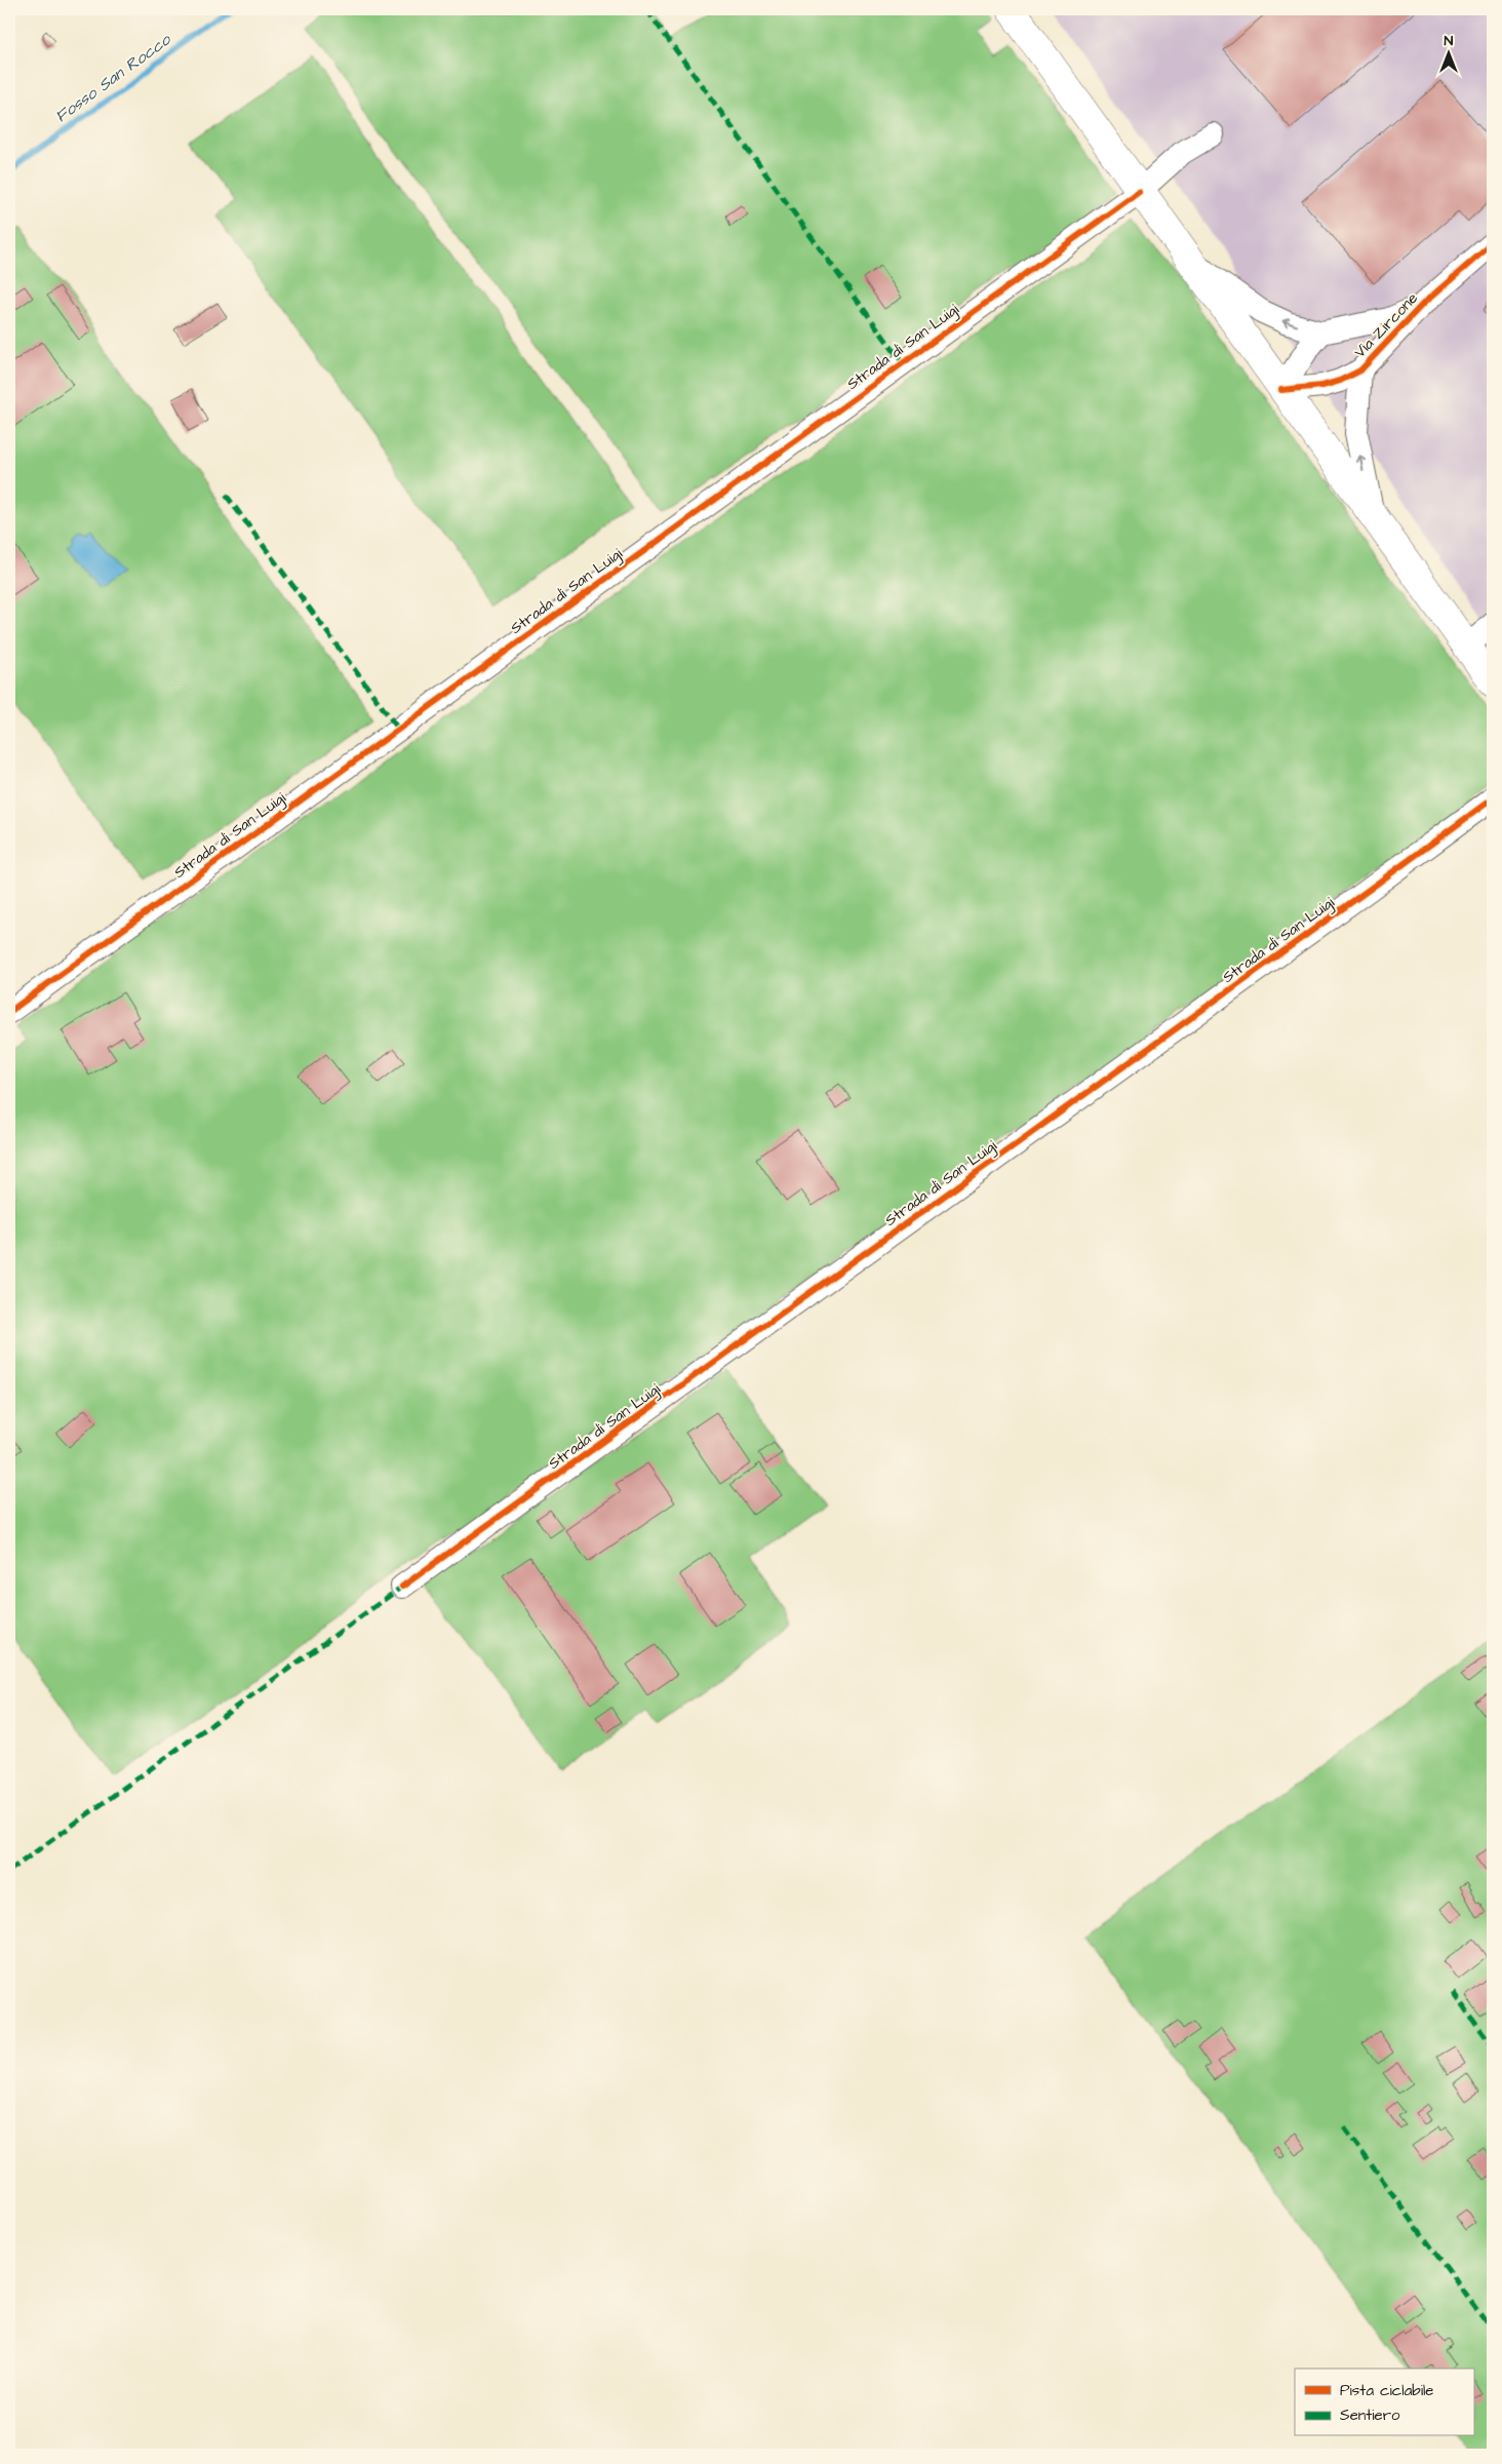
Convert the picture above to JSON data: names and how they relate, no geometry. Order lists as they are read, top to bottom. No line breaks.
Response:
{"streets":{"street":["Via Zircone","Strada di San Luigi"]},"one_way":["Via Zircone"],"water":["Fosso San Rocco"],"legend":["Pista ciclabile","Sentiero"],"north":"top"}
